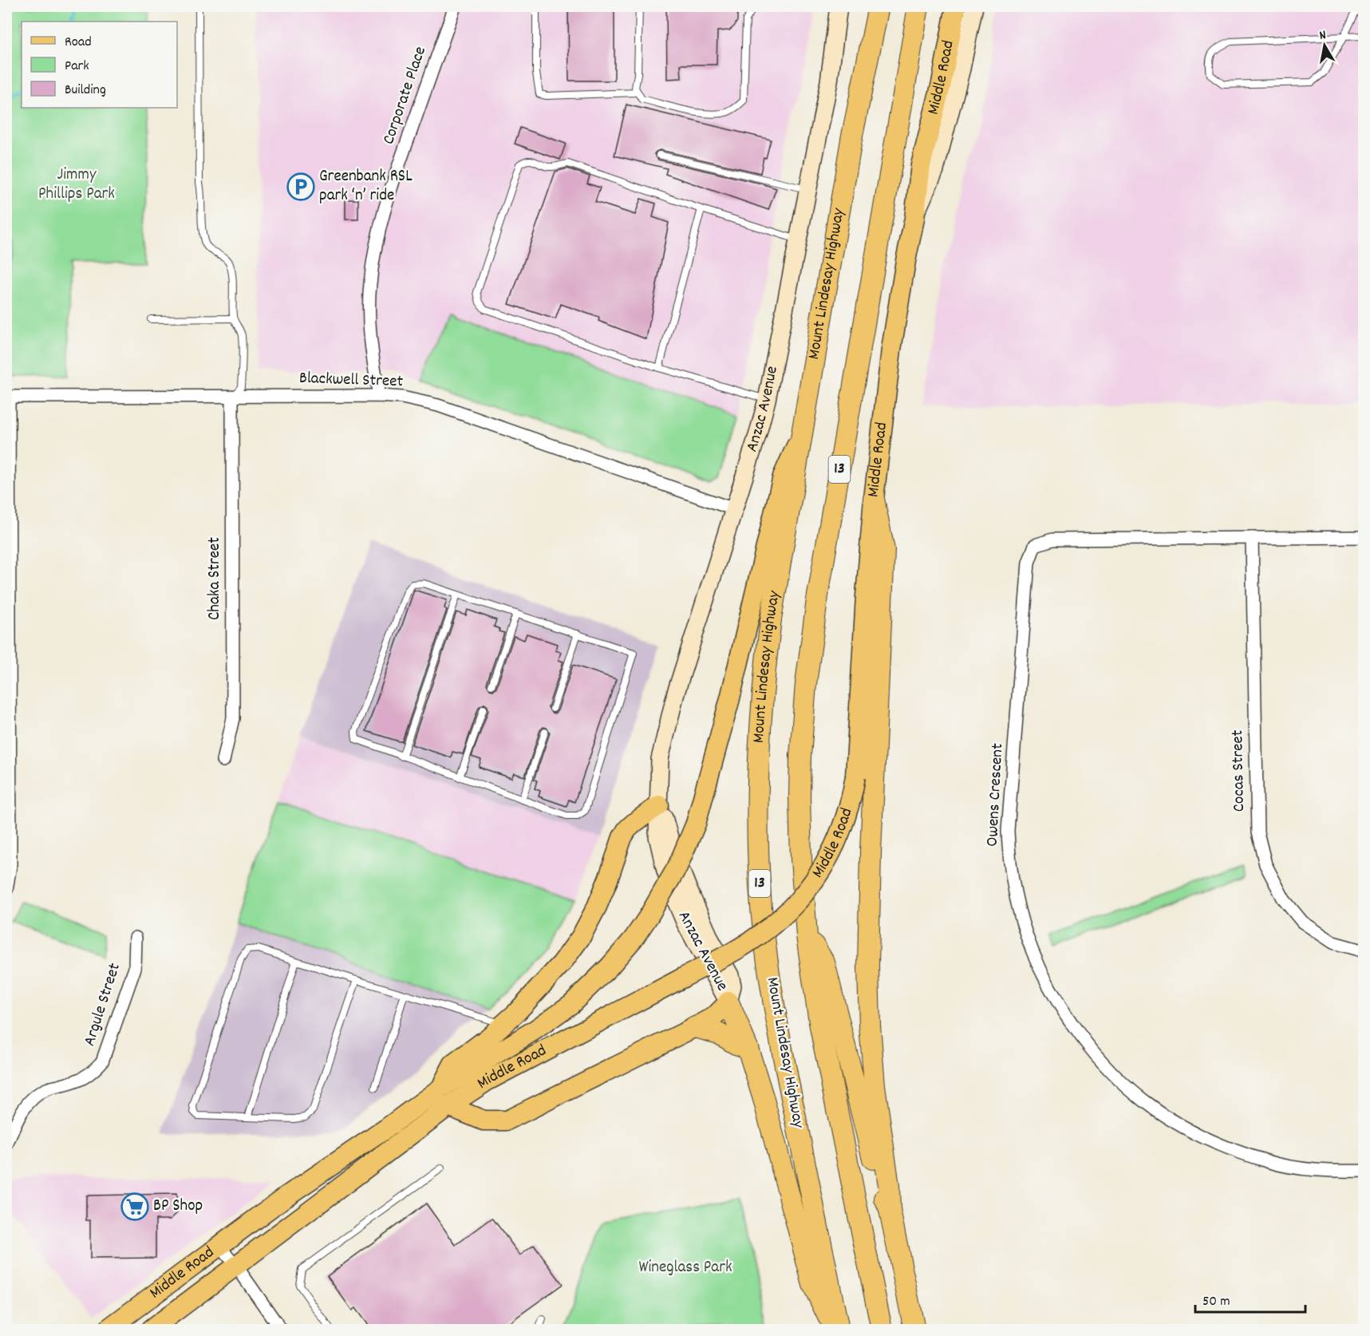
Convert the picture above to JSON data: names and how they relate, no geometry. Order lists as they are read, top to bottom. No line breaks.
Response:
{"streets":{"highway":["Mount Lindesay Highway","13"],"main road":["Middle Road","Anzac Avenue"],"street":["Corporate Place","Blackwell Street","Chaka Street","Cocas Street","Owens Crescent","Argule Street"]},"crossings":[["Middle Road","Mount Lindesay Highway"],["Corporate Place","Blackwell Street"],["Blackwell Street","Anzac Avenue"],["Blackwell Street","Chaka Street"],["Cocas Street","Owens Crescent"]],"parks":["Jimmy Phillips Park","Wineglass Park"],"places":{"parking":["Greenbank RSL park ‘n’ ride"],"supermarket":["BP Shop"]},"legend":["Road","Park","Building"],"scale_bar":"50 m","north":"top"}
